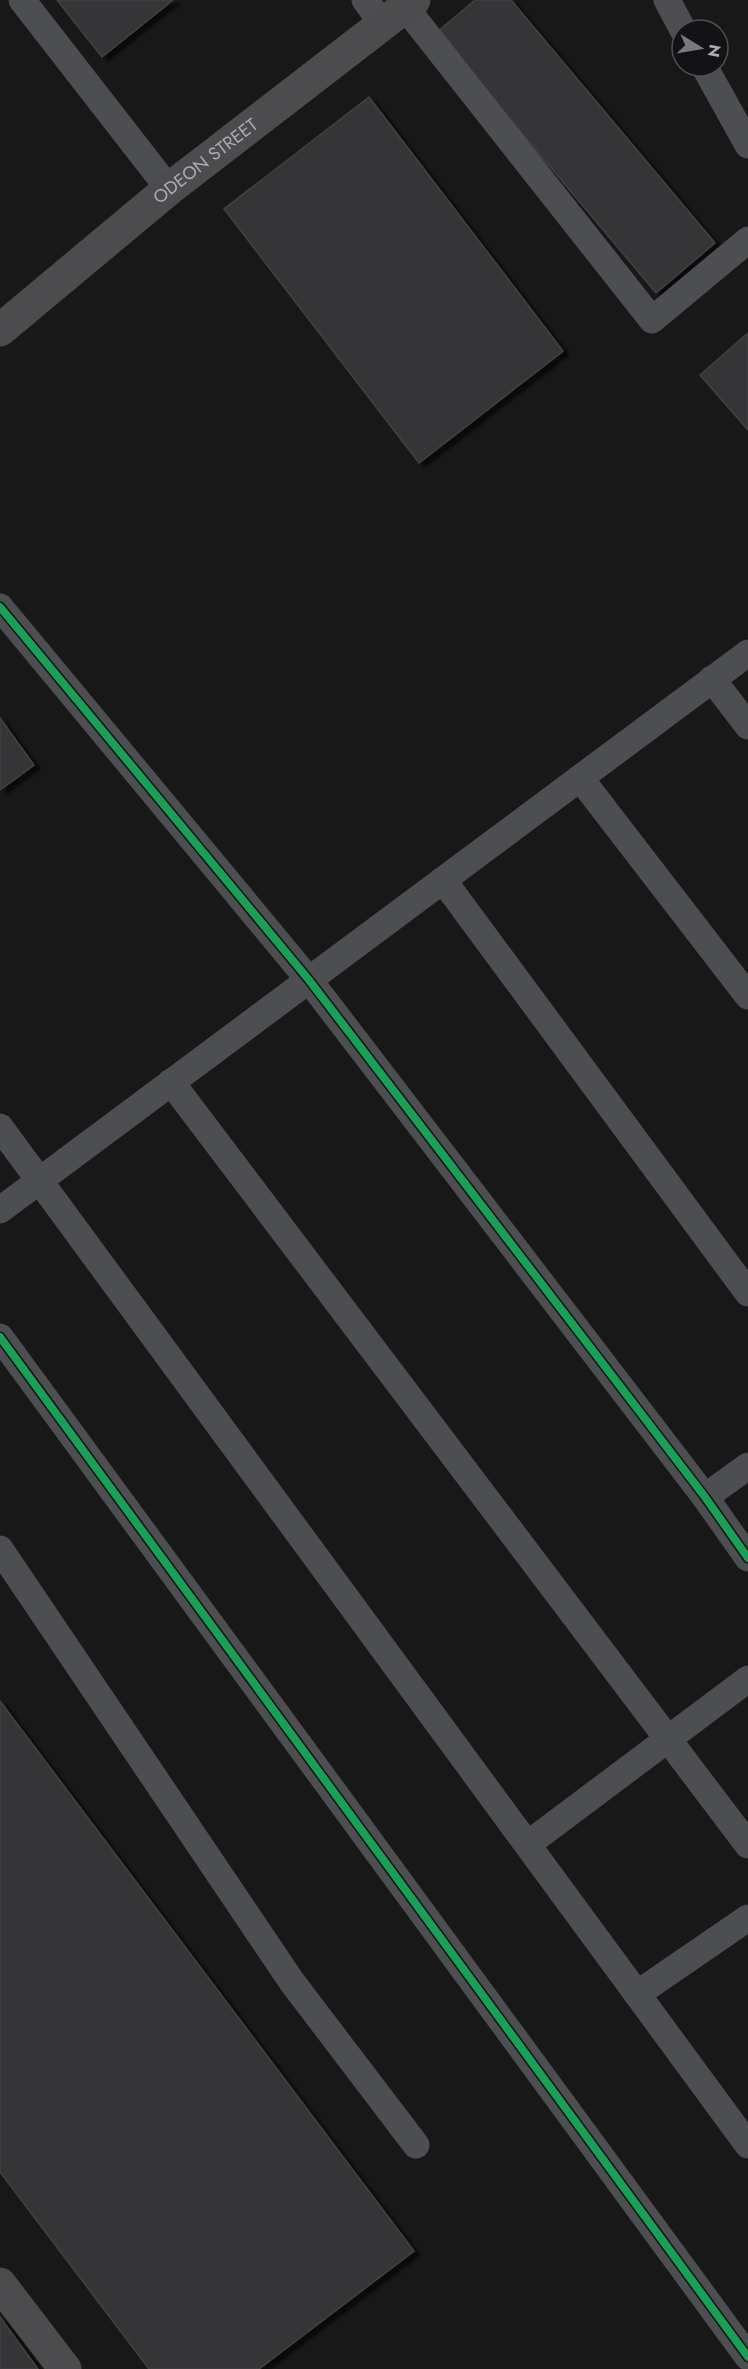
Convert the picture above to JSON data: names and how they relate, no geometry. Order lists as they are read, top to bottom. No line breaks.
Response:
{"streets":{"street":["ODEON STREET"]},"north":"right"}
